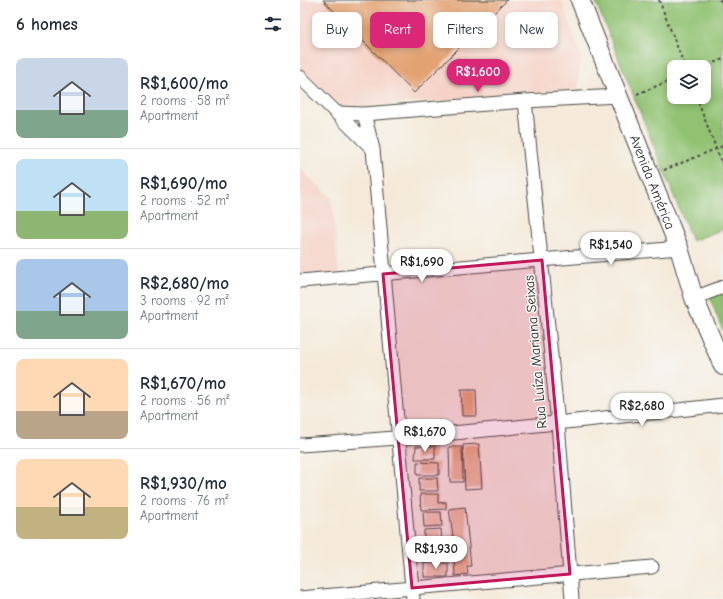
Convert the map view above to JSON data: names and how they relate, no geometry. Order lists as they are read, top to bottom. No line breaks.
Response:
{"streets":{"street":["Avenida América","Rua Luíza Mariana Seixas"]},"page":{"heading":"6 homes","chip":["Buy","Rent","Filters","New"],"list":[{"name":"R$1,600/mo","note":"2 rooms · 58 m² · Apartment"},{"name":"R$1,690/mo","note":"2 rooms · 52 m² · Apartment"},{"name":"R$2,680/mo","note":"3 rooms · 92 m² · Apartment"},{"name":"R$1,670/mo","note":"2 rooms · 56 m² · Apartment"},{"name":"R$1,930/mo","note":"2 rooms · 76 m² · Apartment"}],"price":["R$1,600","R$1,540","R$1,690","R$2,680","R$1,670","R$1,930"]}}
